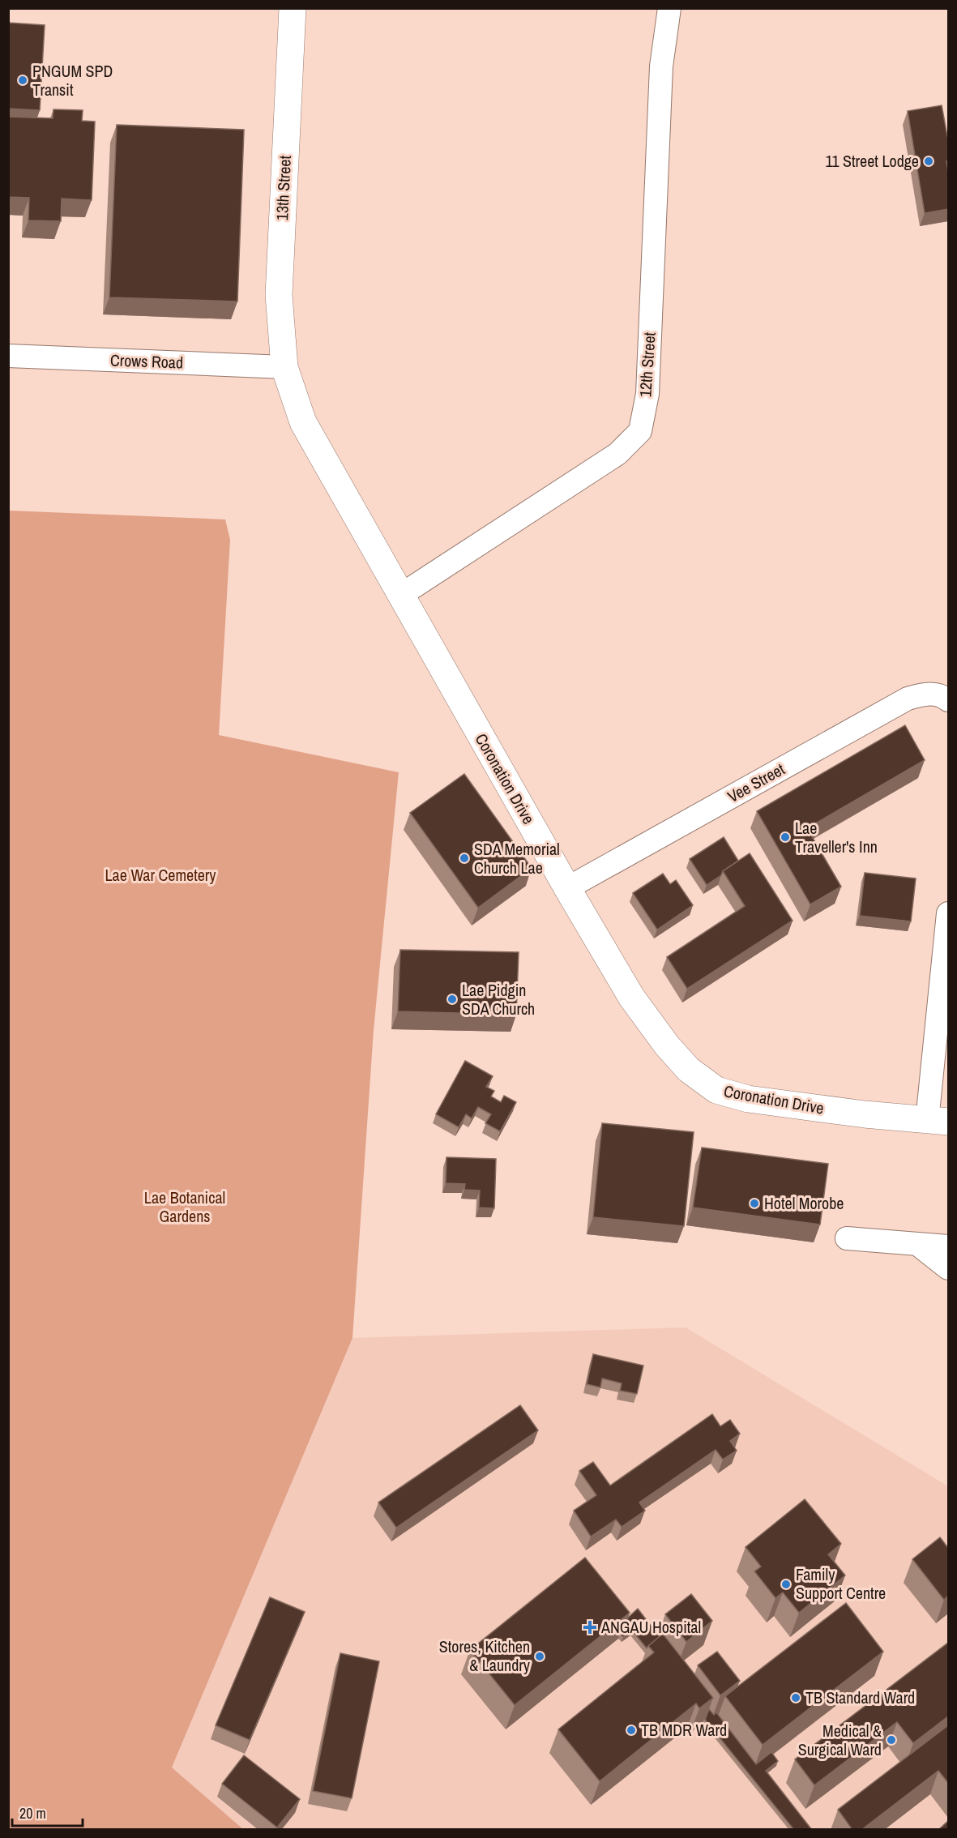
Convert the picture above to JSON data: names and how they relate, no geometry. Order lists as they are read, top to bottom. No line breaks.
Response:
{"streets":{"street":["13th Street","Crows Road","12th Street","Coronation Drive","Vee Street"]},"crossings":[["13th Street","Crows Road"],["13th Street","Coronation Drive"],["Crows Road","Coronation Drive"],["12th Street","Coronation Drive"],["Coronation Drive","Vee Street"]],"parks":["Lae War Cemetery","Lae Botanical Gardens"],"places":{"other":["PNGUM SPD Transit","11 Street Lodge","Lae Traveller's Inn","SDA Memorial Church Lae","Lae Pidgin SDA Church","Hotel Morobe","Family Support Centre","Stores, Kitchen & Laundry","TB Standard Ward","TB MDR Ward","Medical & Surgical Ward"],"health":["ANGAU Hospital"]},"scale_bar":"20 m"}
